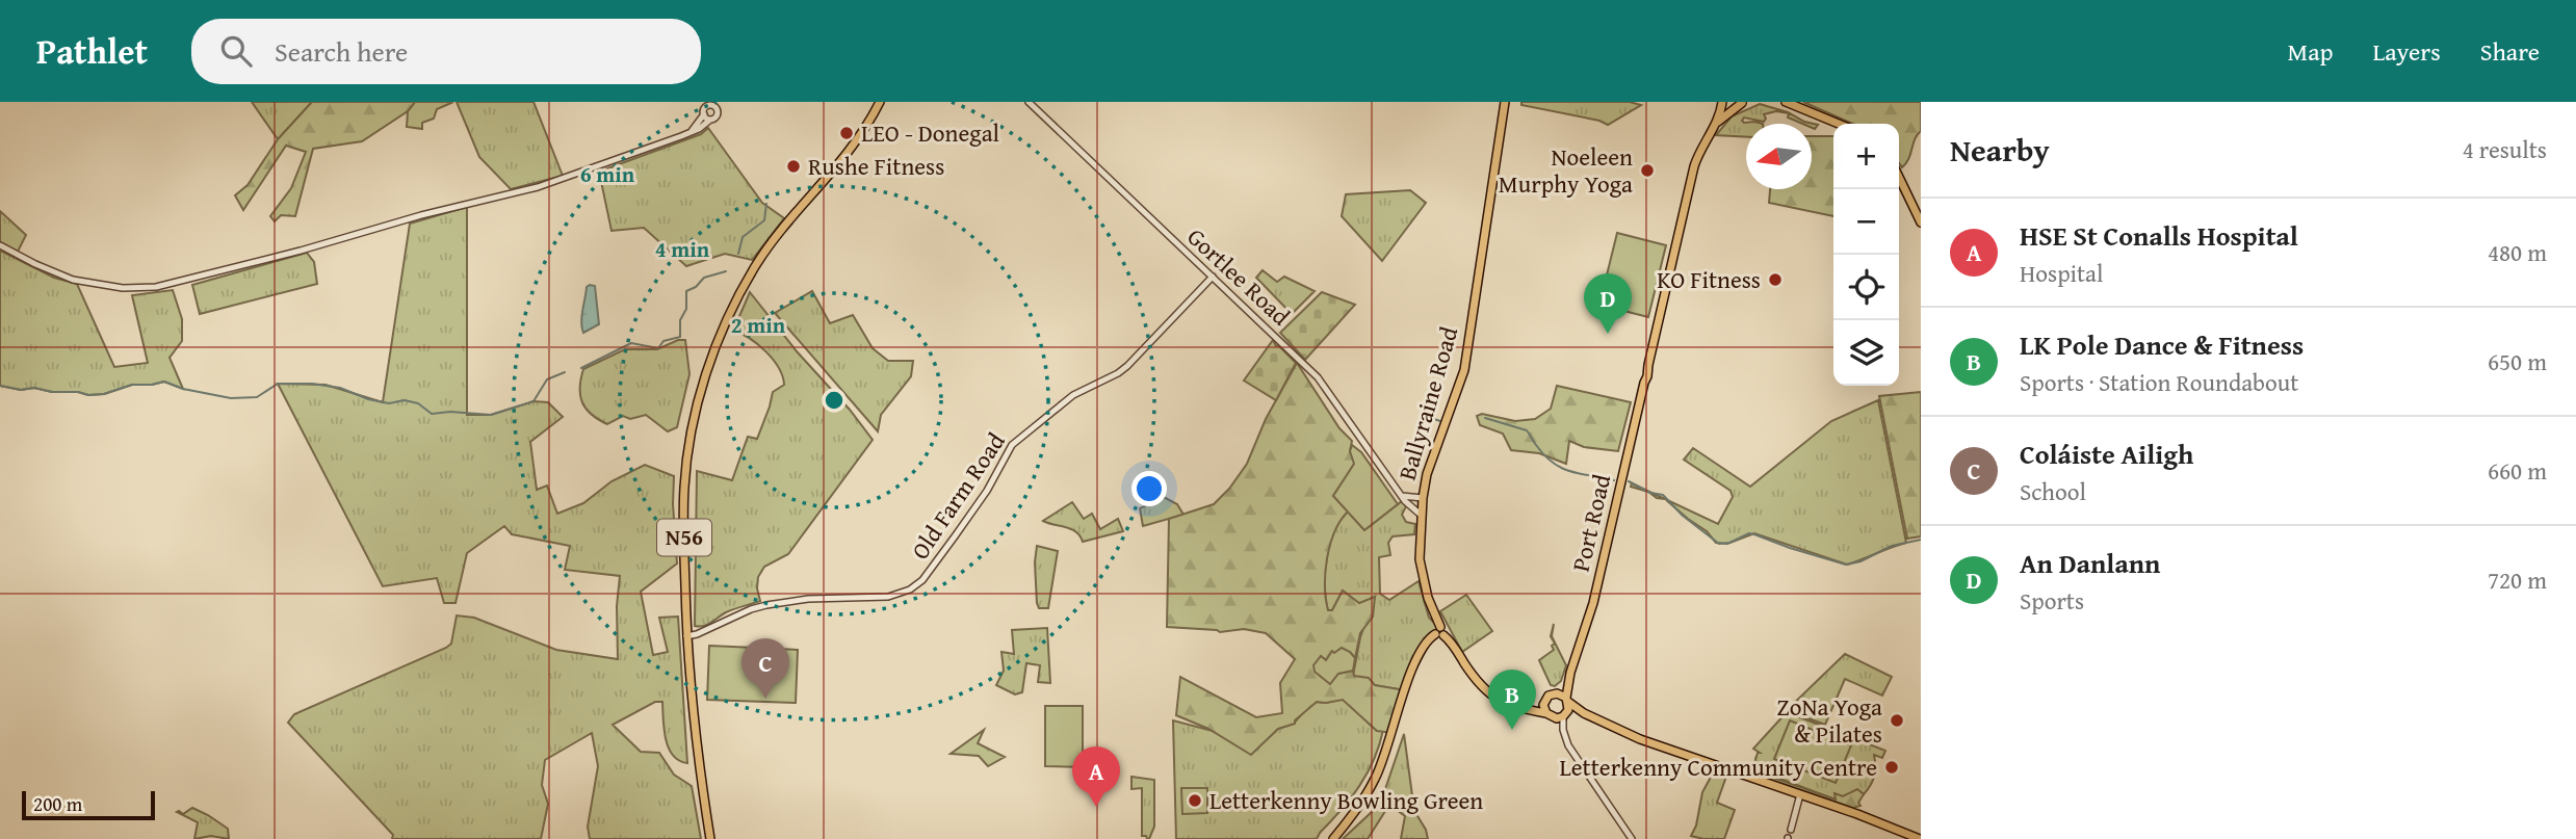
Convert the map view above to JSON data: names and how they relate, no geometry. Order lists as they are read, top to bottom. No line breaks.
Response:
{"streets":{"main road":["Ballyraine Road","Port Road","N56"],"street":["Gortlee Road","Old Farm Road"]},"crossings":[["Gortlee Road","Ballyraine Road"],["Gortlee Road","Old Farm Road"],["Ballyraine Road","Port Road"],["Old Farm Road","N56"]],"places":["LEO - Donegal","Rushe Fitness","Noeleen Murphy Yoga","KO Fitness","ZoNa Yoga & Pilates","Letterkenny Community Centre","Letterkenny Bowling Green"],"scale_bar":"200 m","north":"left","page":{"header":"Pathlet","search":"Search here","nav":["Map","Layers","Share"],"heading":["Nearby","4 results"],"map_buttons":["+","−"],"list":[{"mark":"A","name":"HSE St Conalls Hospital","note":"Hospital","value":"480 m"},{"mark":"B","name":"LK Pole Dance & Fitness","note":"Sports · Station Roundabout","value":"650 m"},{"mark":"C","name":"Coláiste Ailigh","note":"School","value":"660 m"},{"mark":"D","name":"An Danlann","note":"Sports","value":"720 m"}],"pins":["D","C","B","A"],"scale":"200 m"},"rings":["6 min","4 min","2 min"]}
